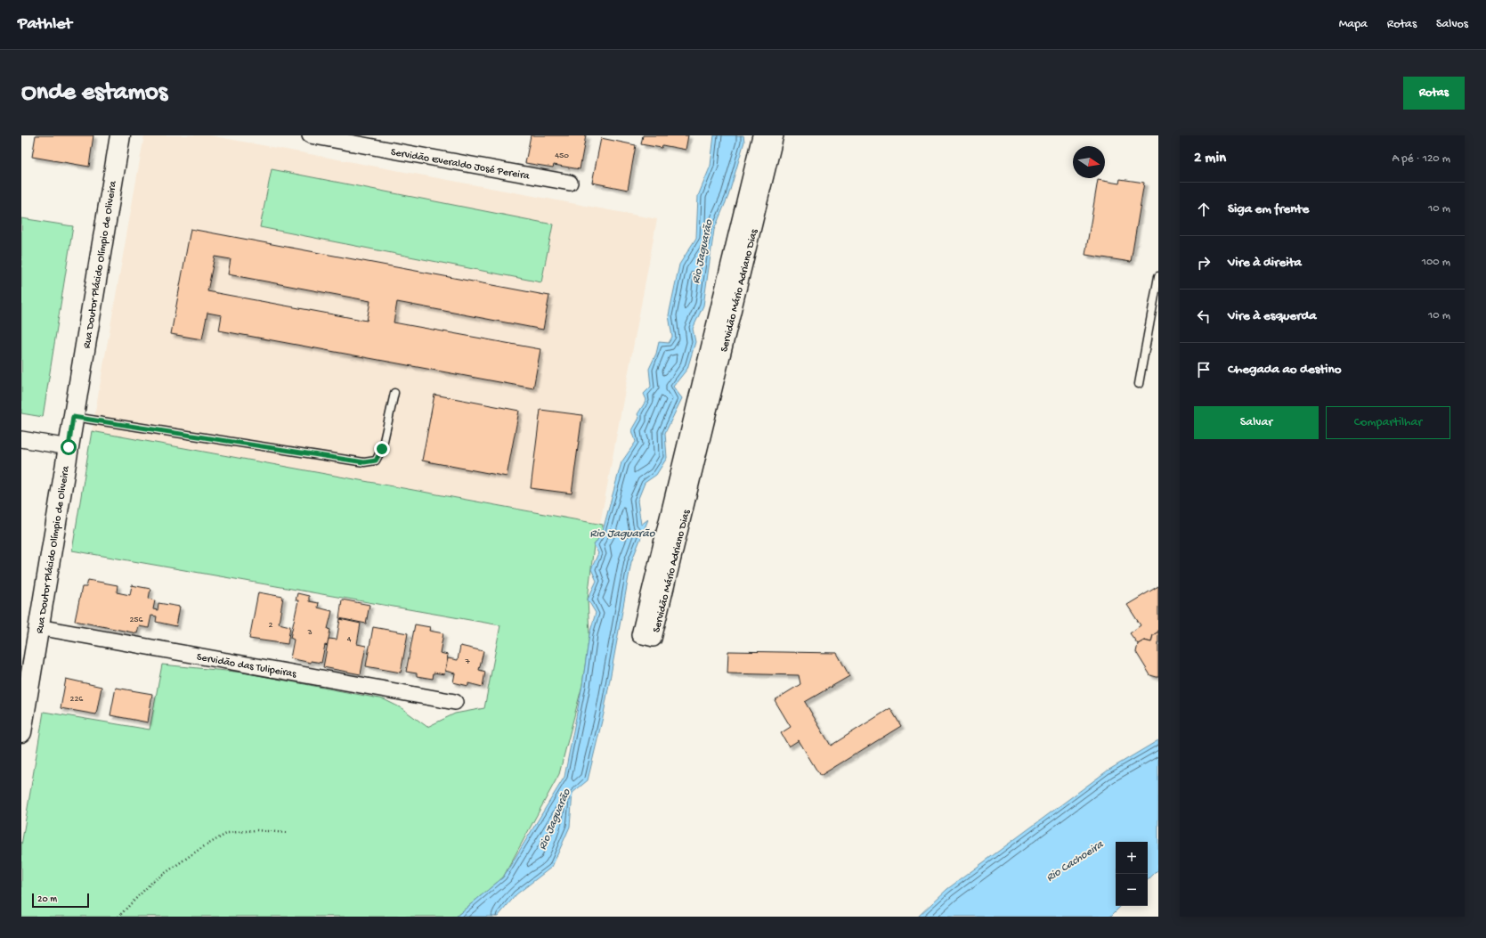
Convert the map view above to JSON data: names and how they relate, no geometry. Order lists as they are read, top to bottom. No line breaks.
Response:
{"streets":{"main road":["Rua Doutor Plácido Olímpio de Oliveira"],"street":["Servidão Everaldo José Pereira","Servidão Mário Adriano Dias","Servidão das Tulipeiras"]},"crossings":[["Rua Doutor Plácido Olímpio de Oliveira","Servidão das Tulipeiras"]],"water":["Rio Jaguarão","Rio Cachoeira"],"house_numbers":["450","256","2","3","4","7","226"],"scale_bar":"20 m","north":"right","page":{"header":"Pathlet","nav":["Mapa","Rotas","Salvos"],"buttons":["Rotas",["Salvar","Compartilhar"]],"title":"Onde estamos","heading":["2 min","A pé · 120 m"],"list":[["Siga em frente","10 m"],["Vire à direita","100 m"],["Vire à esquerda","10 m"],"Chegada ao destino"],"map_buttons":["+","−"],"scale":"20 m"}}
